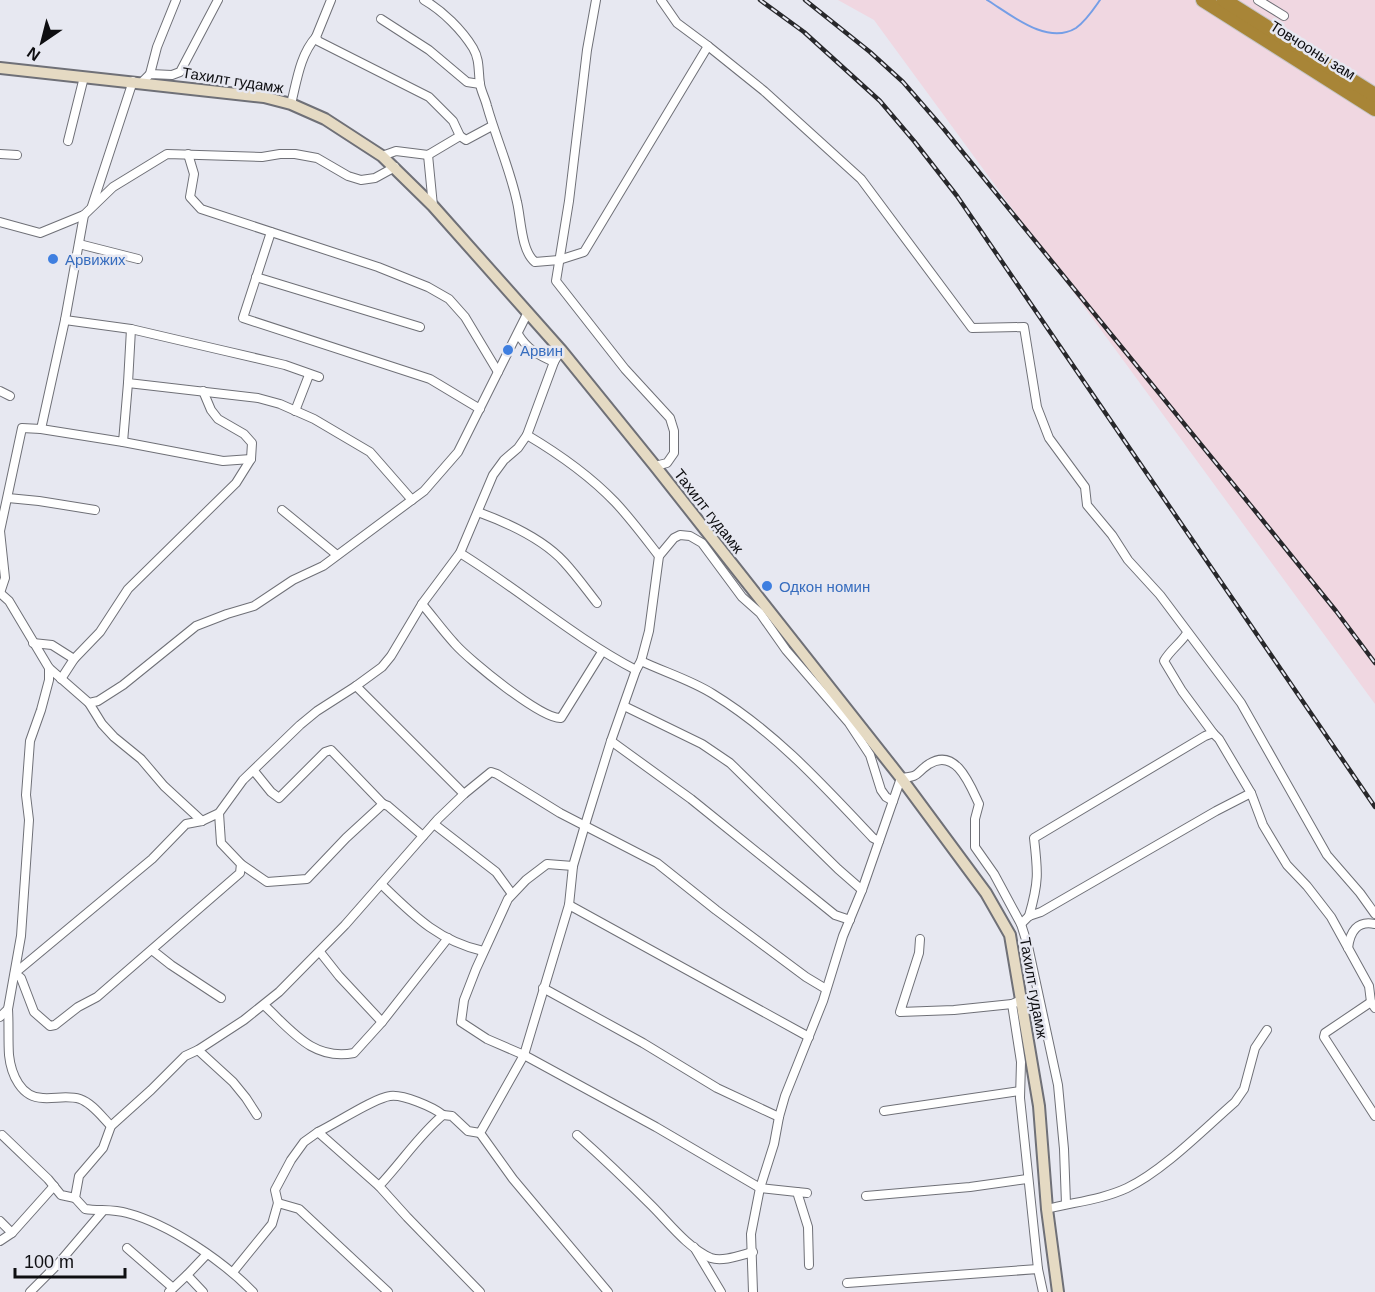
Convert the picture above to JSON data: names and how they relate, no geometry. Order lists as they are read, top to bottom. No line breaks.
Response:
{"streets":{"highway":["Товчооны зам"],"main road":["Тахилт гудамж"]},"places":["Арвижих","Арвин","Одкон номин"],"scale_bar":"100 m","north":"bottom left"}
